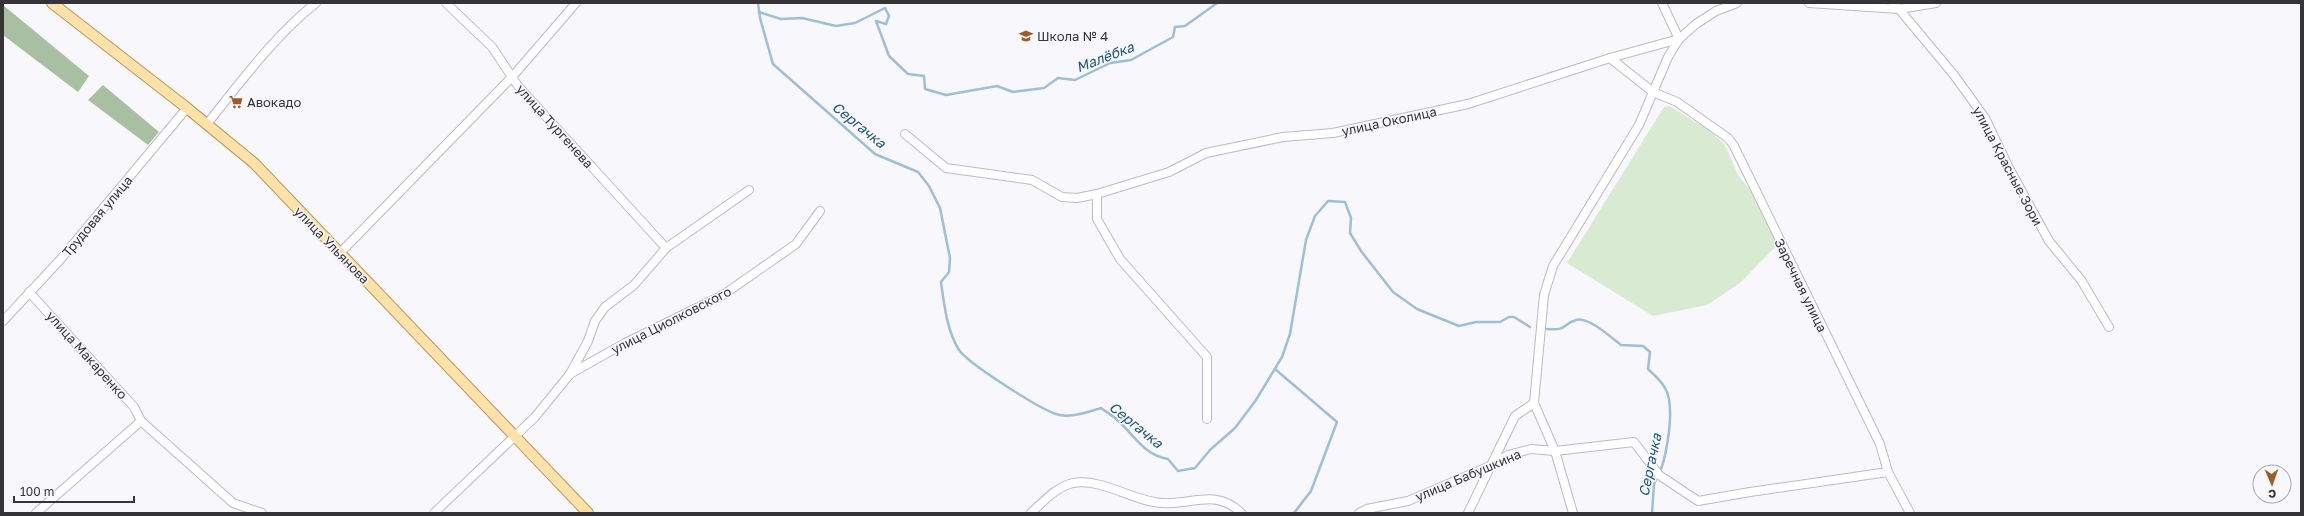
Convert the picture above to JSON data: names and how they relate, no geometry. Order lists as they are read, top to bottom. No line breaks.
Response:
{"streets":{"main road":["улица Ульянова"],"street":["улица Околица","улица Тургенева","улица Красные Зори","Трудовая улица","Заречная улица","улица Циолковского","улица Макаренко","улица Бабушкина"]},"crossings":[["улица Околица","Заречная улица"],["улица Тургенева","улица Циолковского"],["Трудовая улица","улица Ульянова"],["Трудовая улица","улица Макаренко"],["улица Ульянова","улица Циолковского"],["Заречная улица","улица Бабушкина"]],"water":["Малёбка","Сергачка"],"places":{"school or university":["Школа № 4"],"supermarket":["Авокадо"]},"scale_bar":"100 m","north":"bottom"}
